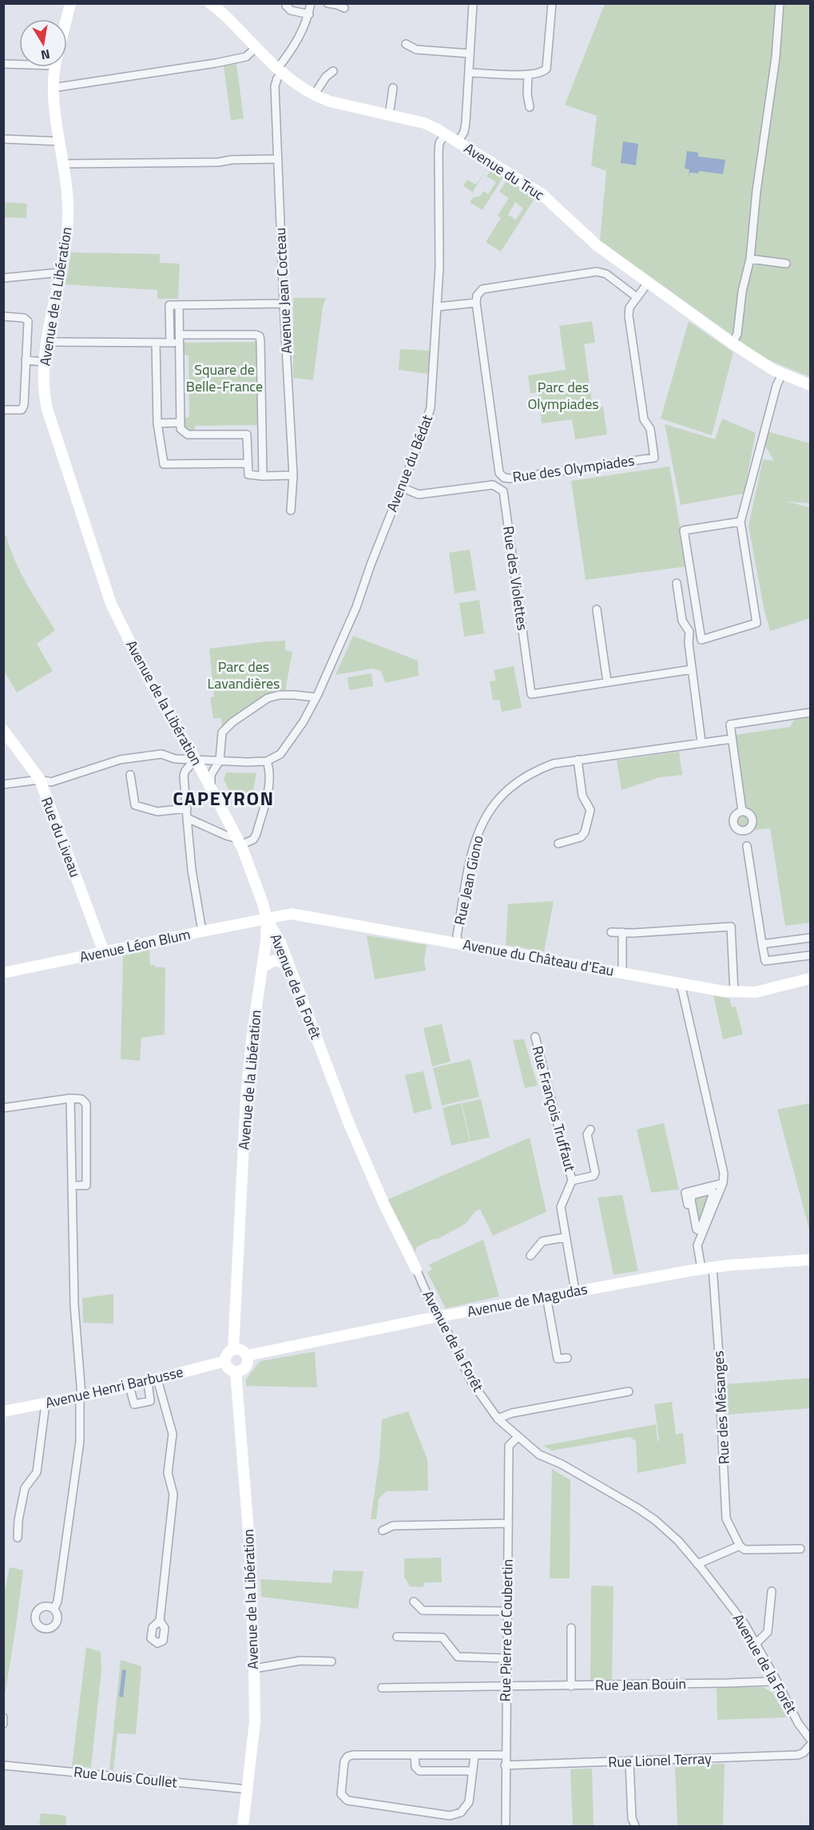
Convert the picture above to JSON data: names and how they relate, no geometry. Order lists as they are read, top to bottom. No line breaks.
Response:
{"streets":{"main road":["Avenue du Truc","Avenue de la Libération","Rue du Liveau","Avenue Léon Blum","Avenue du Château d'Eau","Avenue de la Forêt","Avenue de Magudas","Avenue Henri Barbusse"],"street":["Avenue Jean Cocteau","Avenue du Bédat","Rue des Olympiades","Rue des Violettes","Rue Jean Giono","Rue François Truffaut","Rue des Mésanges","Rue Pierre de Coubertin","Rue Jean Bouin","Rue Lionel Terray","Rue Louis Coullet"]},"crossings":[["Avenue du Truc","Avenue Jean Cocteau"],["Avenue du Truc","Avenue du Bédat"],["Avenue du Truc","Rue des Olympiades"],["Avenue de la Libération","Avenue Léon Blum"],["Avenue de la Libération","Avenue du Château d'Eau"],["Avenue de la Libération","Avenue de la Forêt"],["Avenue de la Libération","Avenue de Magudas"],["Avenue de la Libération","Avenue Henri Barbusse"],["Avenue de la Libération","Rue Louis Coullet"],["Avenue du Bédat","Rue des Violettes"],["Rue du Liveau","Avenue Léon Blum"],["Rue Jean Giono","Avenue du Château d'Eau"],["Avenue Léon Blum","Avenue du Château d'Eau"],["Avenue Léon Blum","Avenue de la Forêt"],["Avenue du Château d'Eau","Avenue de la Forêt"],["Avenue de la Forêt","Avenue de Magudas"],["Avenue de la Forêt","Rue Pierre de Coubertin"],["Avenue de la Forêt","Rue Jean Bouin"],["Rue François Truffaut","Avenue de Magudas"],["Avenue de Magudas","Avenue Henri Barbusse"],["Avenue de Magudas","Rue des Mésanges"],["Rue Pierre de Coubertin","Rue Jean Bouin"],["Rue Pierre de Coubertin","Rue Lionel Terray"]],"districts":["CAPEYRON"],"parks":["Square de Belle-France","Parc des Olympiades","Parc des Lavandières"],"north":"bottom"}
